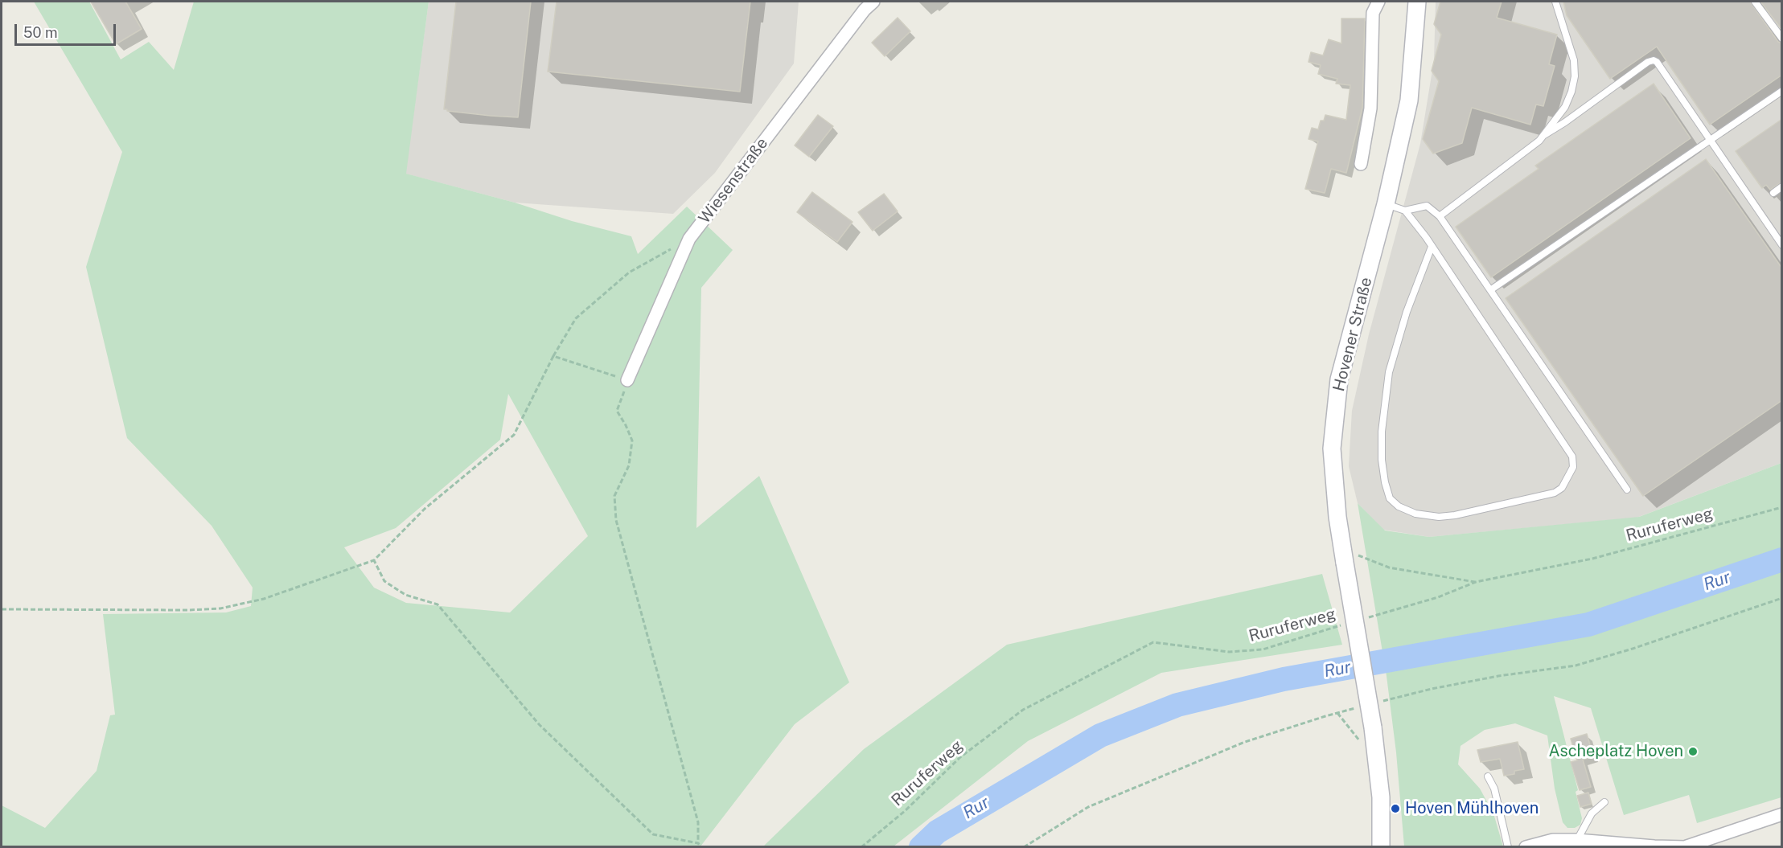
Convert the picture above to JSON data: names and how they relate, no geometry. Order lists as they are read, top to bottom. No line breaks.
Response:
{"streets":{"main road":["Hovener Straße"],"street":["Wiesenstraße"],"path":["Ruruferweg"]},"water":["Rur"],"places":["Ascheplatz Hoven","Hoven Mühlhoven"],"scale_bar":"50 m"}
